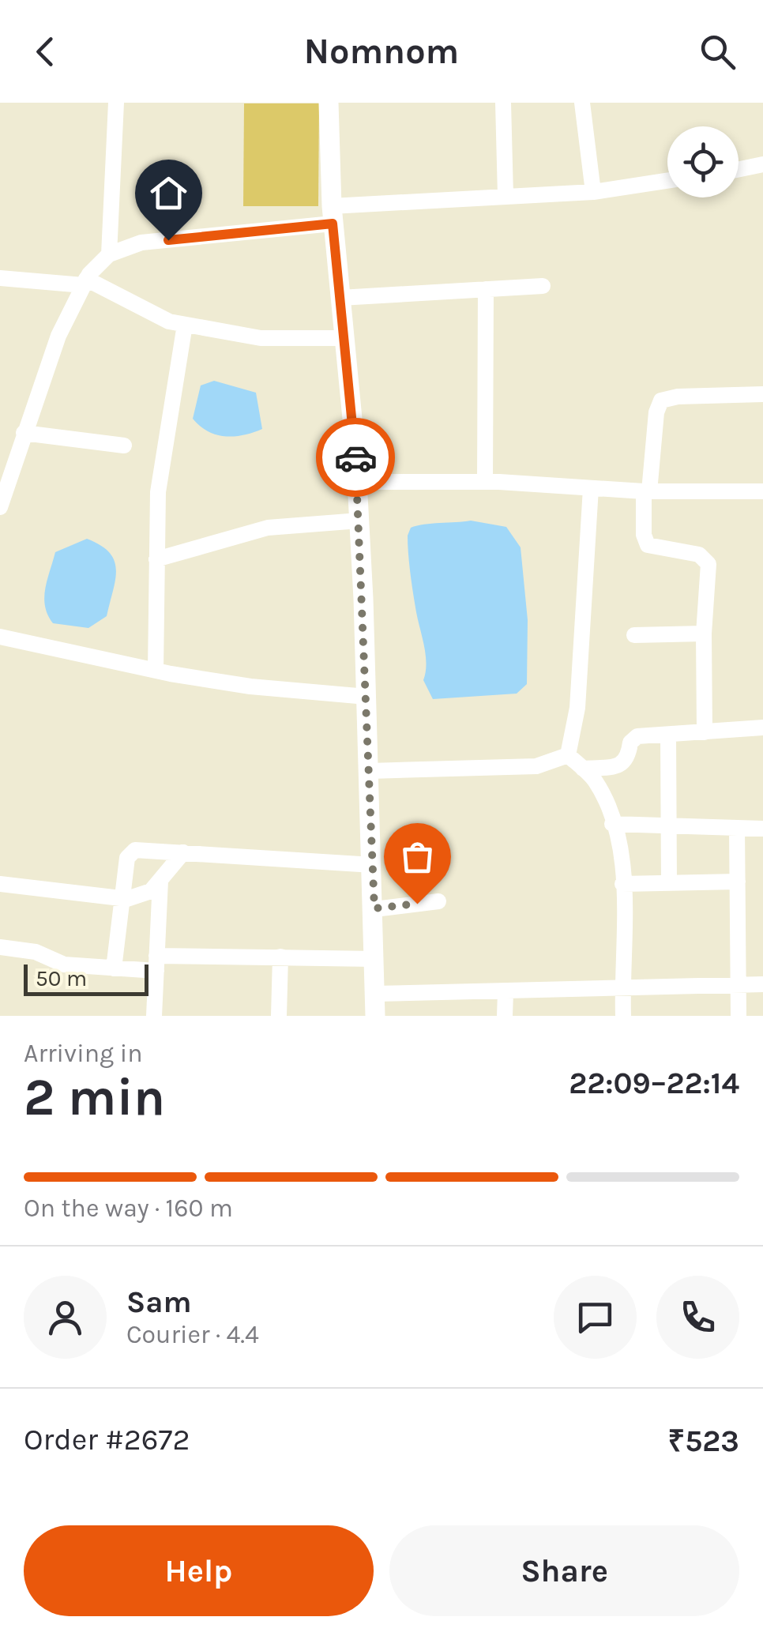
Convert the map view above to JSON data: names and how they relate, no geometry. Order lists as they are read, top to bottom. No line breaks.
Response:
{"scale_bar":"50 m","page":{"header":"Nomnom","scale":"50 m","heading":["2 min","Arriving in","22:09–22:14"],"panel":["Sam","Courier · 4.4","Order #2672","₹523"],"bar":"On the way · 160 m","buttons":["Help","Share"]}}
